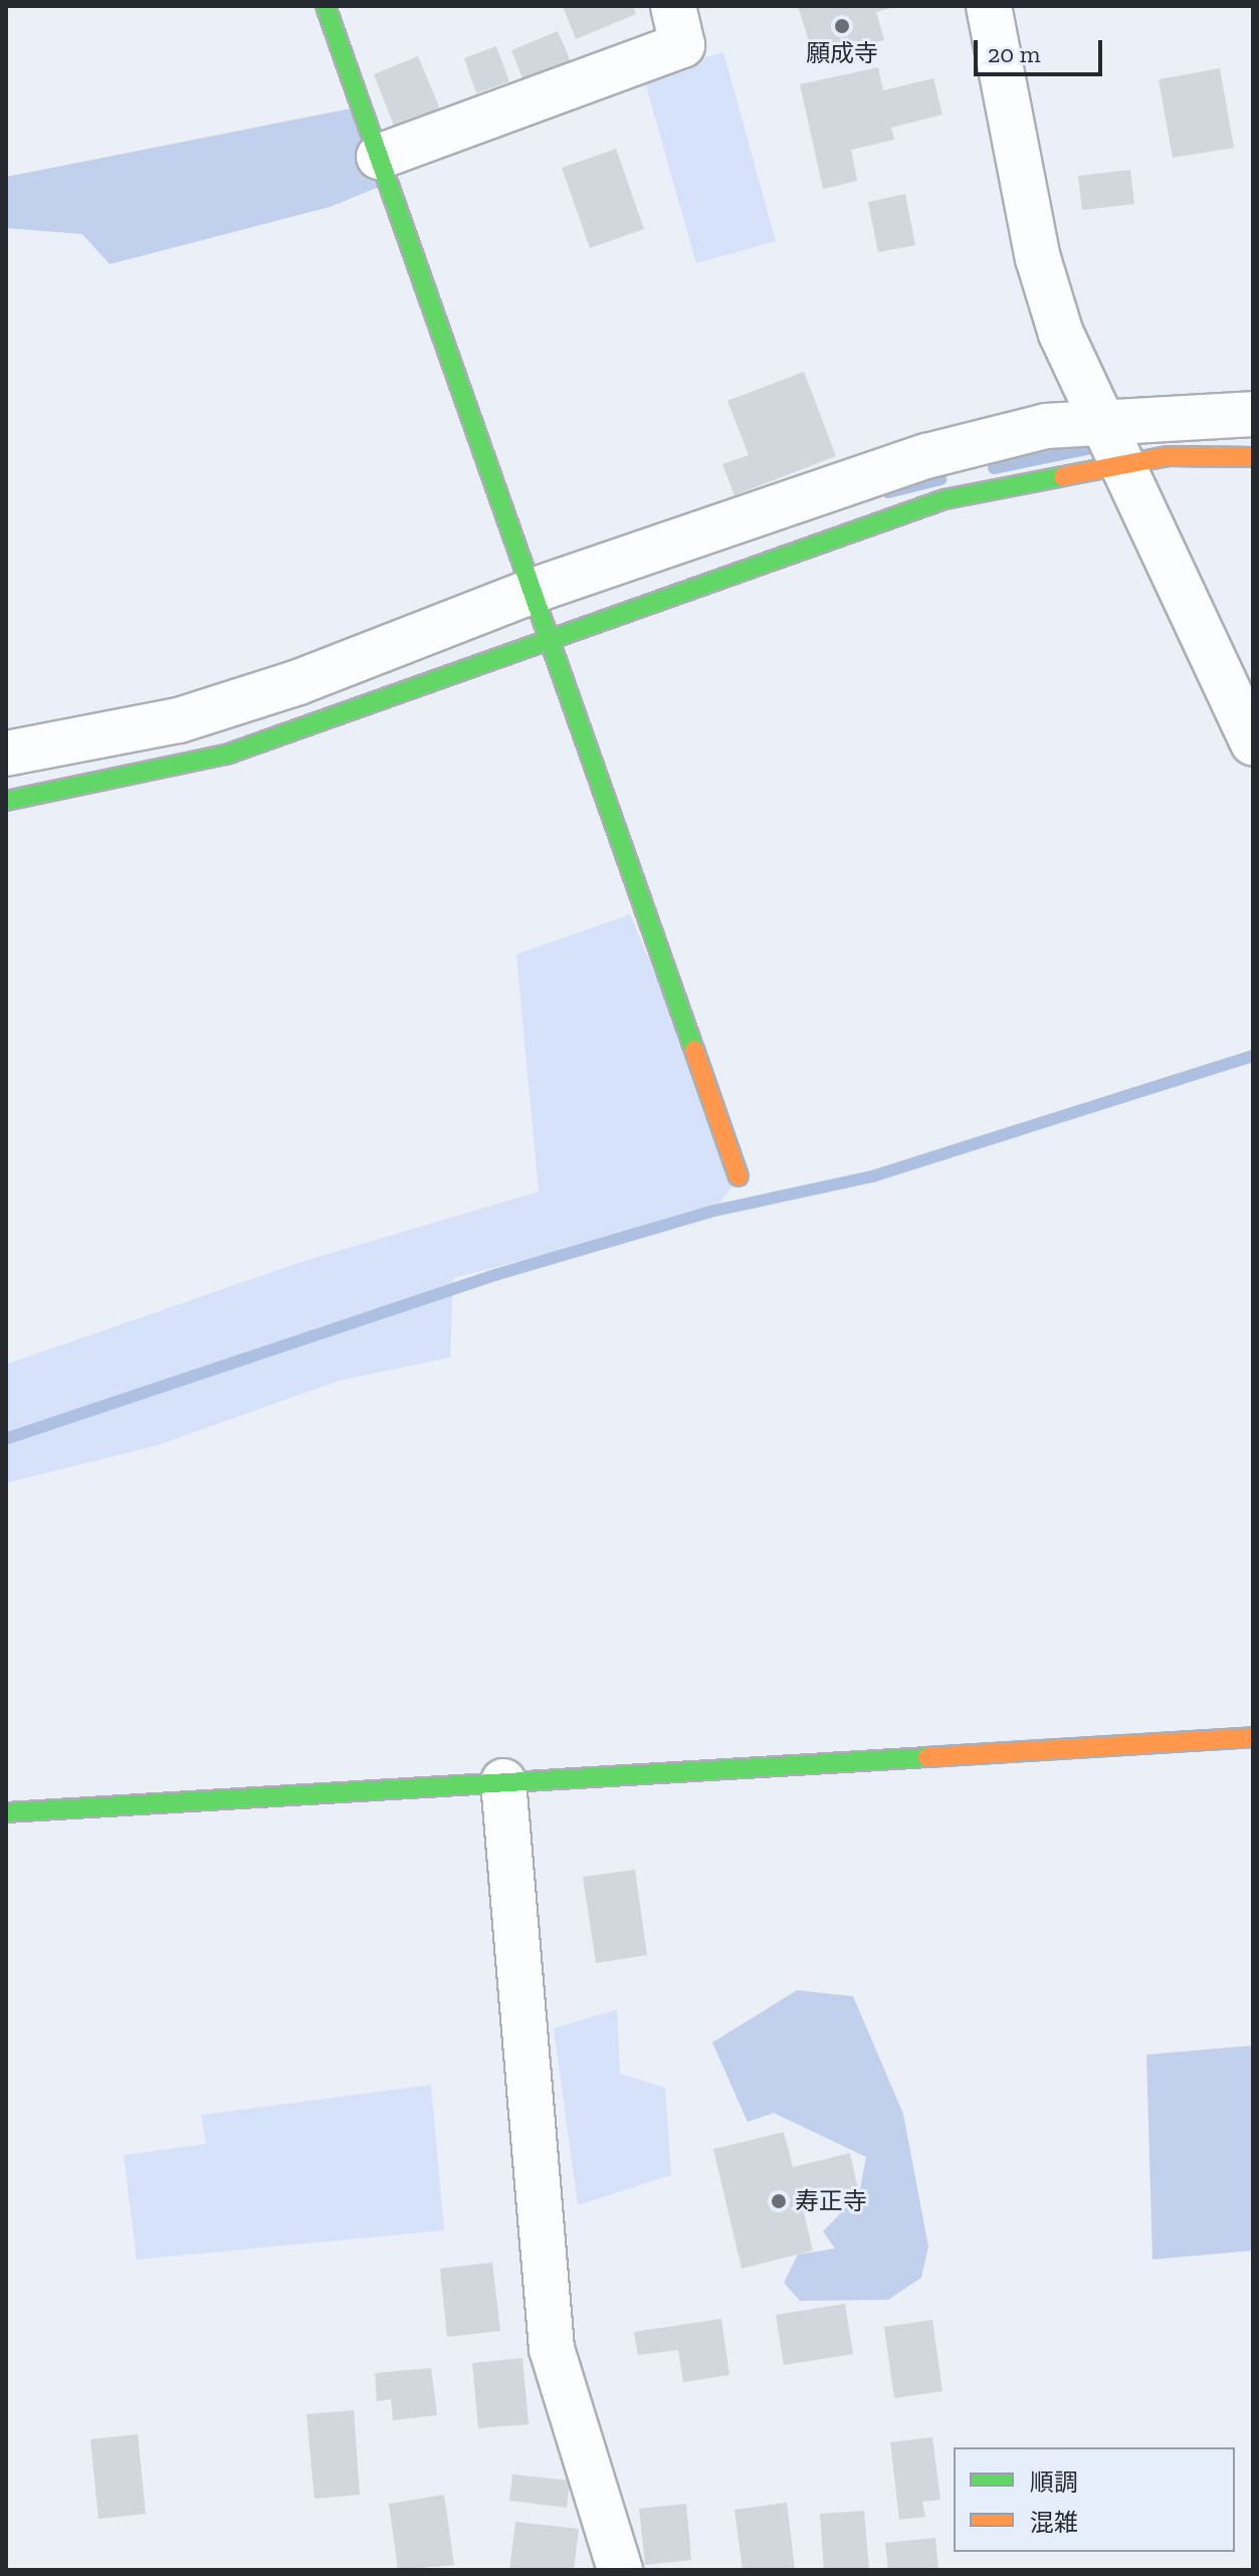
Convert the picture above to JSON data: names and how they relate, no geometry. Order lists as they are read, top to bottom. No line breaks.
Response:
{"places":["願成寺","寿正寺"],"legend":["順調","混雑"],"scale_bar":"20 m"}
